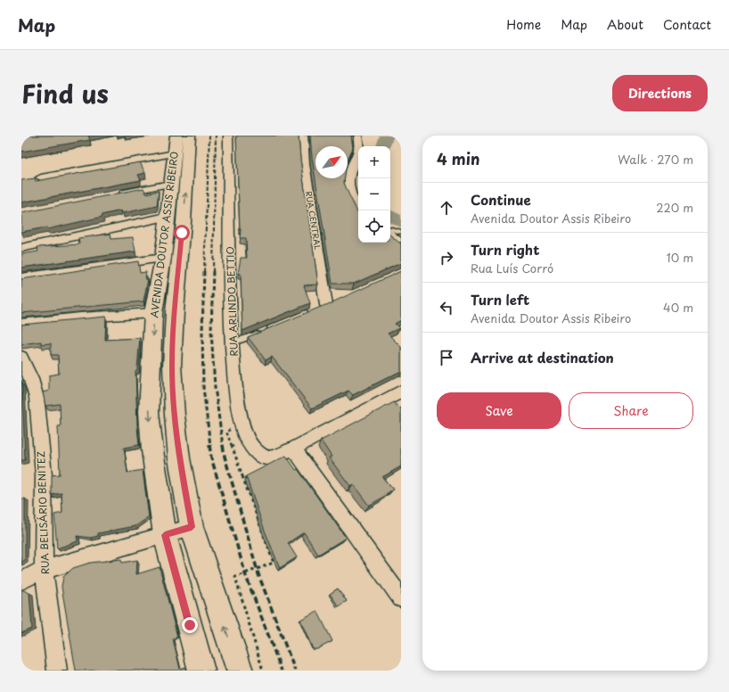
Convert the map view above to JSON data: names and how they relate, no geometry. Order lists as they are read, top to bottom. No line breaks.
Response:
{"streets":{"main road":["AVENIDA DOUTOR ASSIS RIBEIRO"],"street":["RUA CENTRAL","RUA ARLINDO BETTIO","RUA BELISÁRIO BENITEZ"]},"north":"top right","page":{"header":"Map","nav":["Home","Map","About","Contact"],"title":"Find us","buttons":["Directions",["Save","Share"]],"heading":["4 min","Walk · 270 m"],"map_buttons":["+","−"],"list":[["Continue","Avenida Doutor Assis Ribeiro","220 m"],["Turn right","Rua Luís Corró","10 m"],["Turn left","Avenida Doutor Assis Ribeiro","40 m"],"Arrive at destination"]}}
